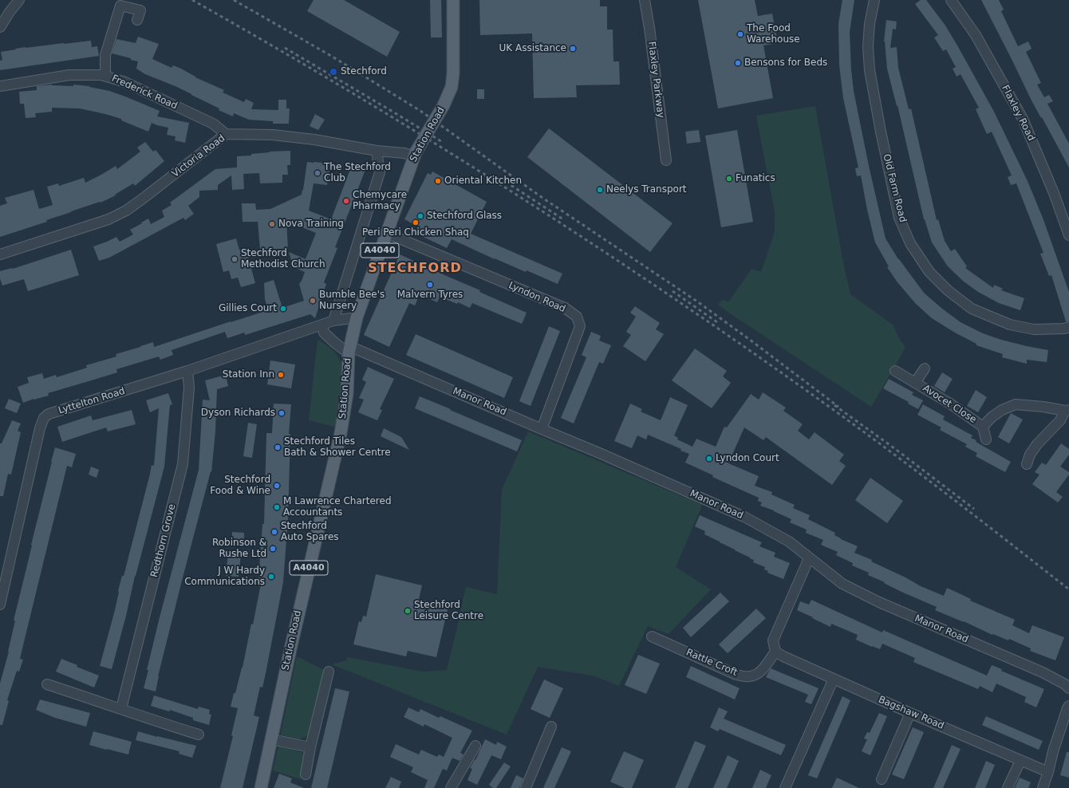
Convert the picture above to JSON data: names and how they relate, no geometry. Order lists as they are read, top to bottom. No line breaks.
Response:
{"streets":{"main road":["Station Road","A4040"],"street":["Flaxley Parkway","Frederick Road","Flaxley Road","Victoria Road","Old Farm Road","Lyndon Road","Lyttelton Road","Manor Road","Avocet Close","Redthorn Grove","Rattle Croft","Bagshaw Road"]},"crossings":[["Frederick Road","Victoria Road"],["Station Road","Victoria Road"],["Station Road","Lyndon Road"],["Station Road","Lyttelton Road"],["Station Road","Manor Road"],["Lyndon Road","Manor Road"],["Lyttelton Road","Redthorn Grove"],["Rattle Croft","Bagshaw Road"]],"districts":["STECHFORD"],"places":["The Food Warehouse","UK Assistance","Bensons for Beds","Stechford","The Stechford Club","Funatics","Oriental Kitchen","Neelys Transport","Chemycare Pharmacy","Stechford Glass","Peri Peri Chicken Shaq","Nova Training","Stechford Methodist Church","Malvern Tyres","Bumble Bee's Nursery","Gillies Court","Station Inn","Dyson Richards","Stechford Tiles Bath & Shower Centre","Lyndon Court","Stechford Food & Wine","M Lawrence Chartered Accountants","Stechford Auto Spares","Robinson & Rushe Ltd","J W Hardy Communications","Stechford Leisure Centre"]}
